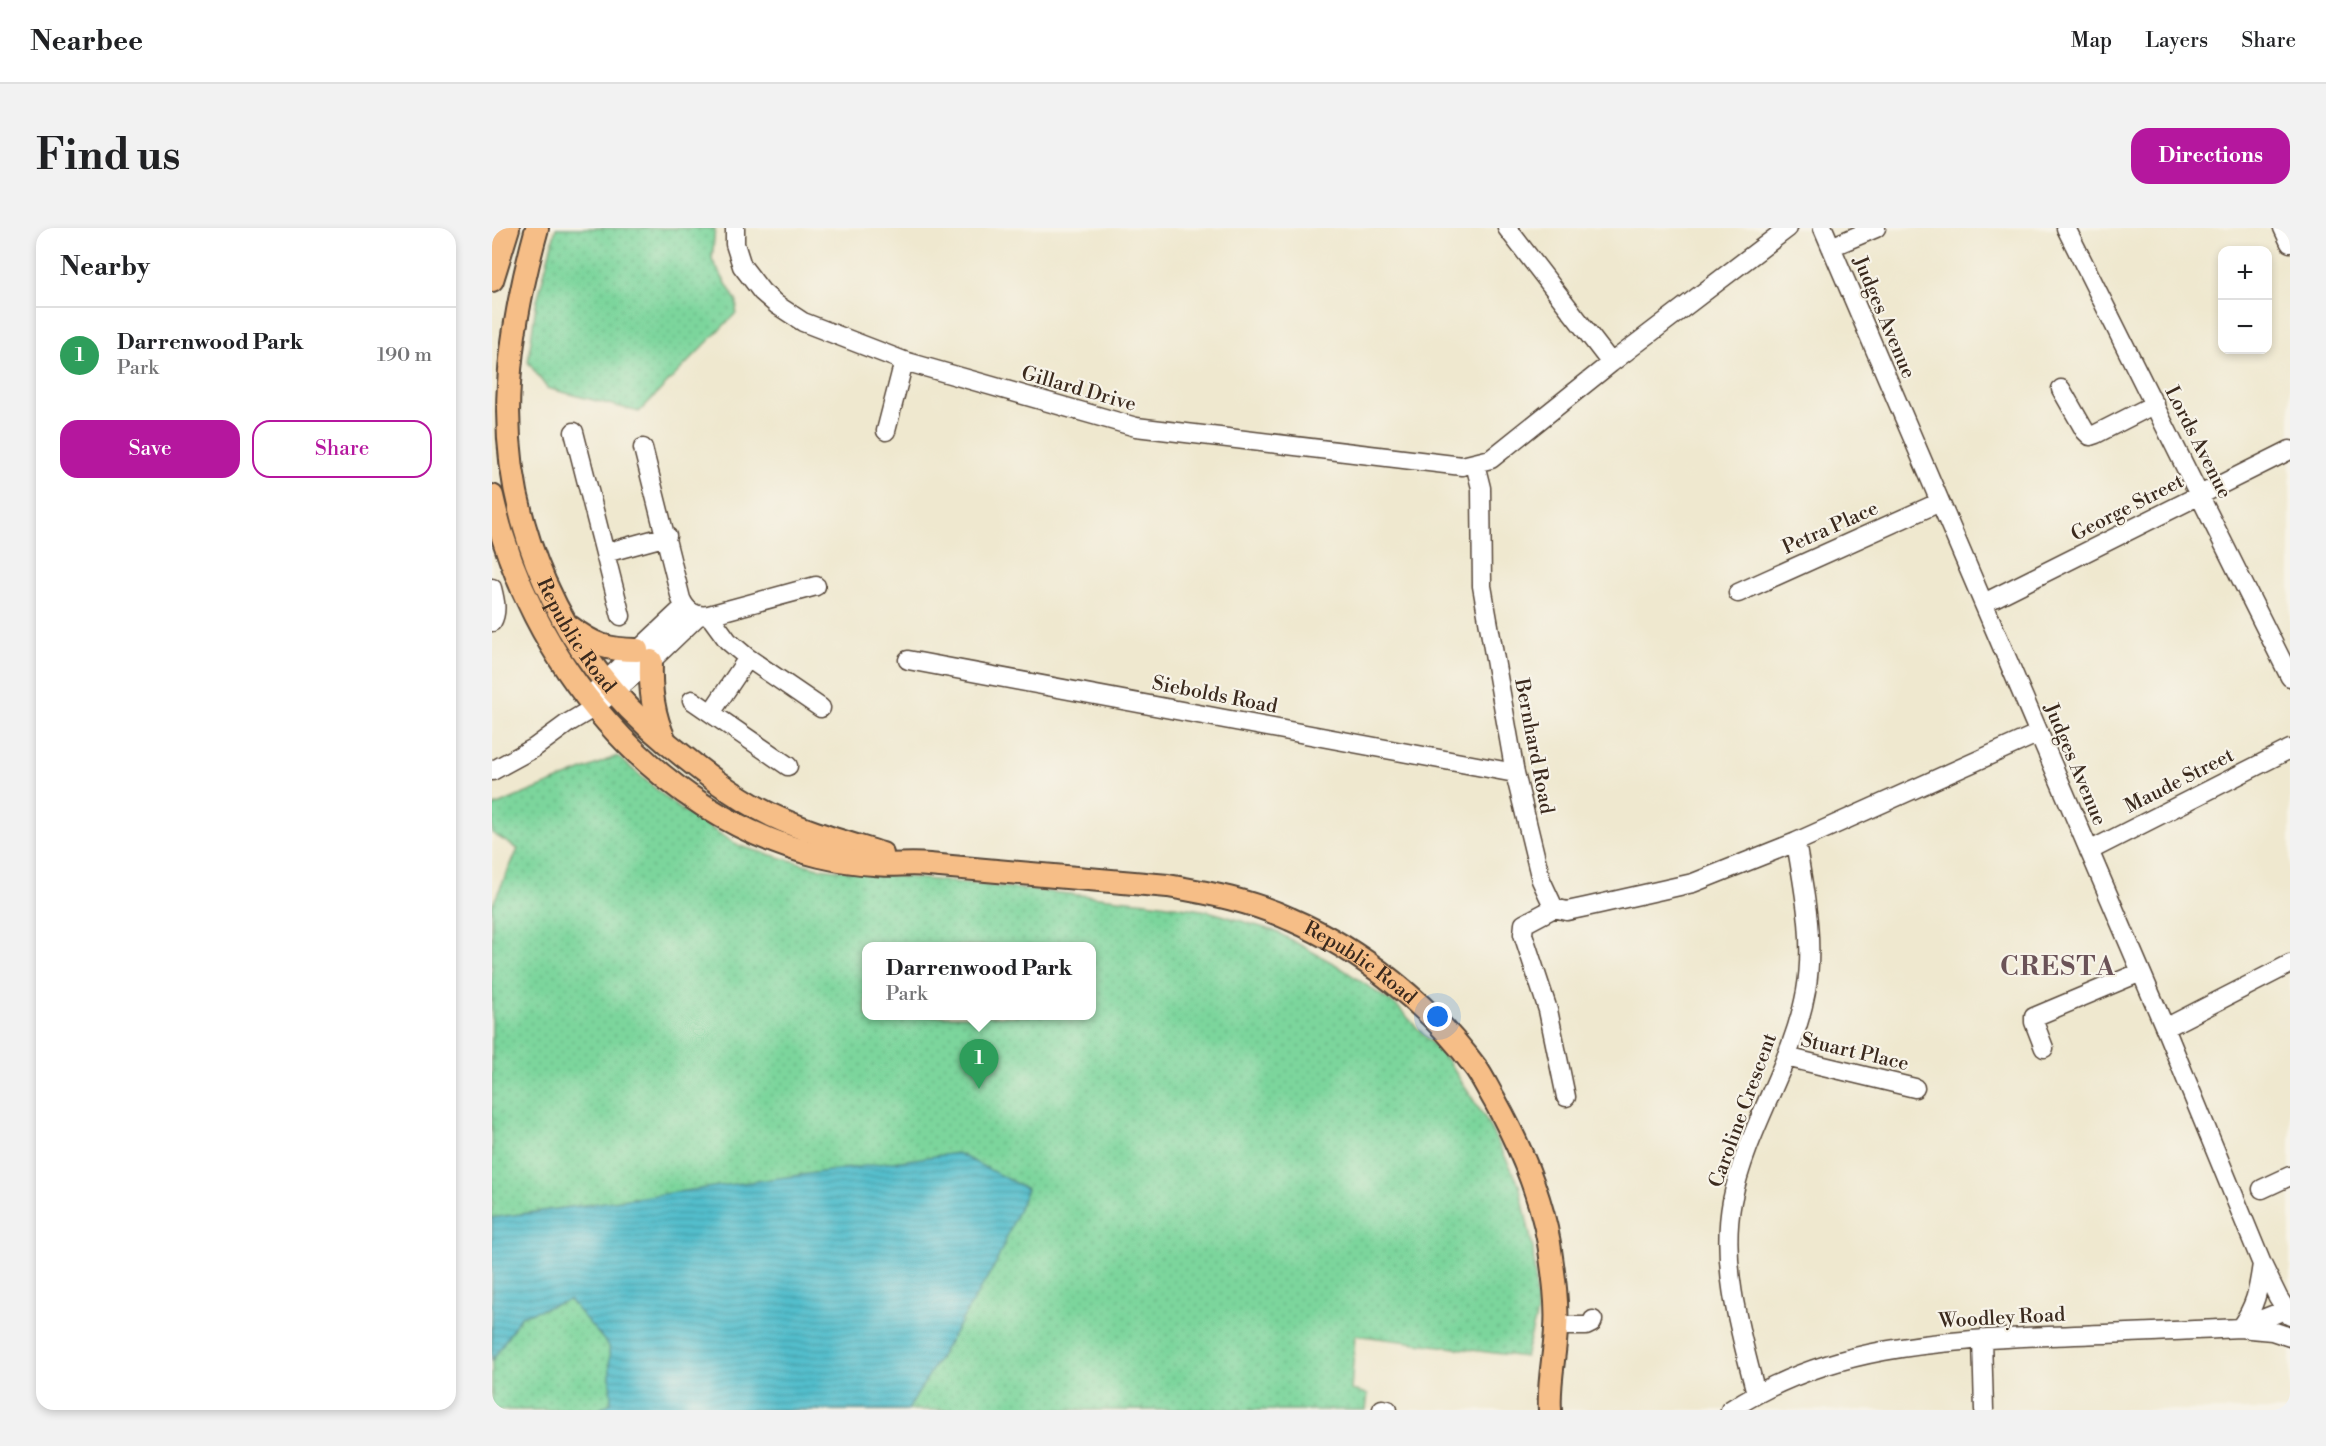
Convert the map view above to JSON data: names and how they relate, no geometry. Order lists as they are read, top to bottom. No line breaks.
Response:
{"streets":{"main road":["Republic Road"],"street":["Judges Avenue","Gillard Drive","Lords Avenue","George Street","Petra Place","Siebolds Road","Bernhard Road","Maude Street","Stuart Place","Caroline Crescent","Woodley Road"]},"crossings":[["Judges Avenue","George Street"],["Judges Avenue","Petra Place"],["Judges Avenue","Maude Street"],["Judges Avenue","Woodley Road"],["Gillard Drive","Bernhard Road"],["Lords Avenue","George Street"],["Siebolds Road","Bernhard Road"],["Stuart Place","Caroline Crescent"],["Caroline Crescent","Woodley Road"]],"districts":["CRESTA"],"page":{"header":"Nearbee","nav":["Map","Layers","Share"],"buttons":["Directions",["Save","Share"]],"title":"Find us","heading":"Nearby","map_buttons":["+","−"],"list":[{"mark":"1","name":"Darrenwood Park","note":"Park","value":"190 m"}],"popup":["Darrenwood Park","Park"],"pins":"1"}}
